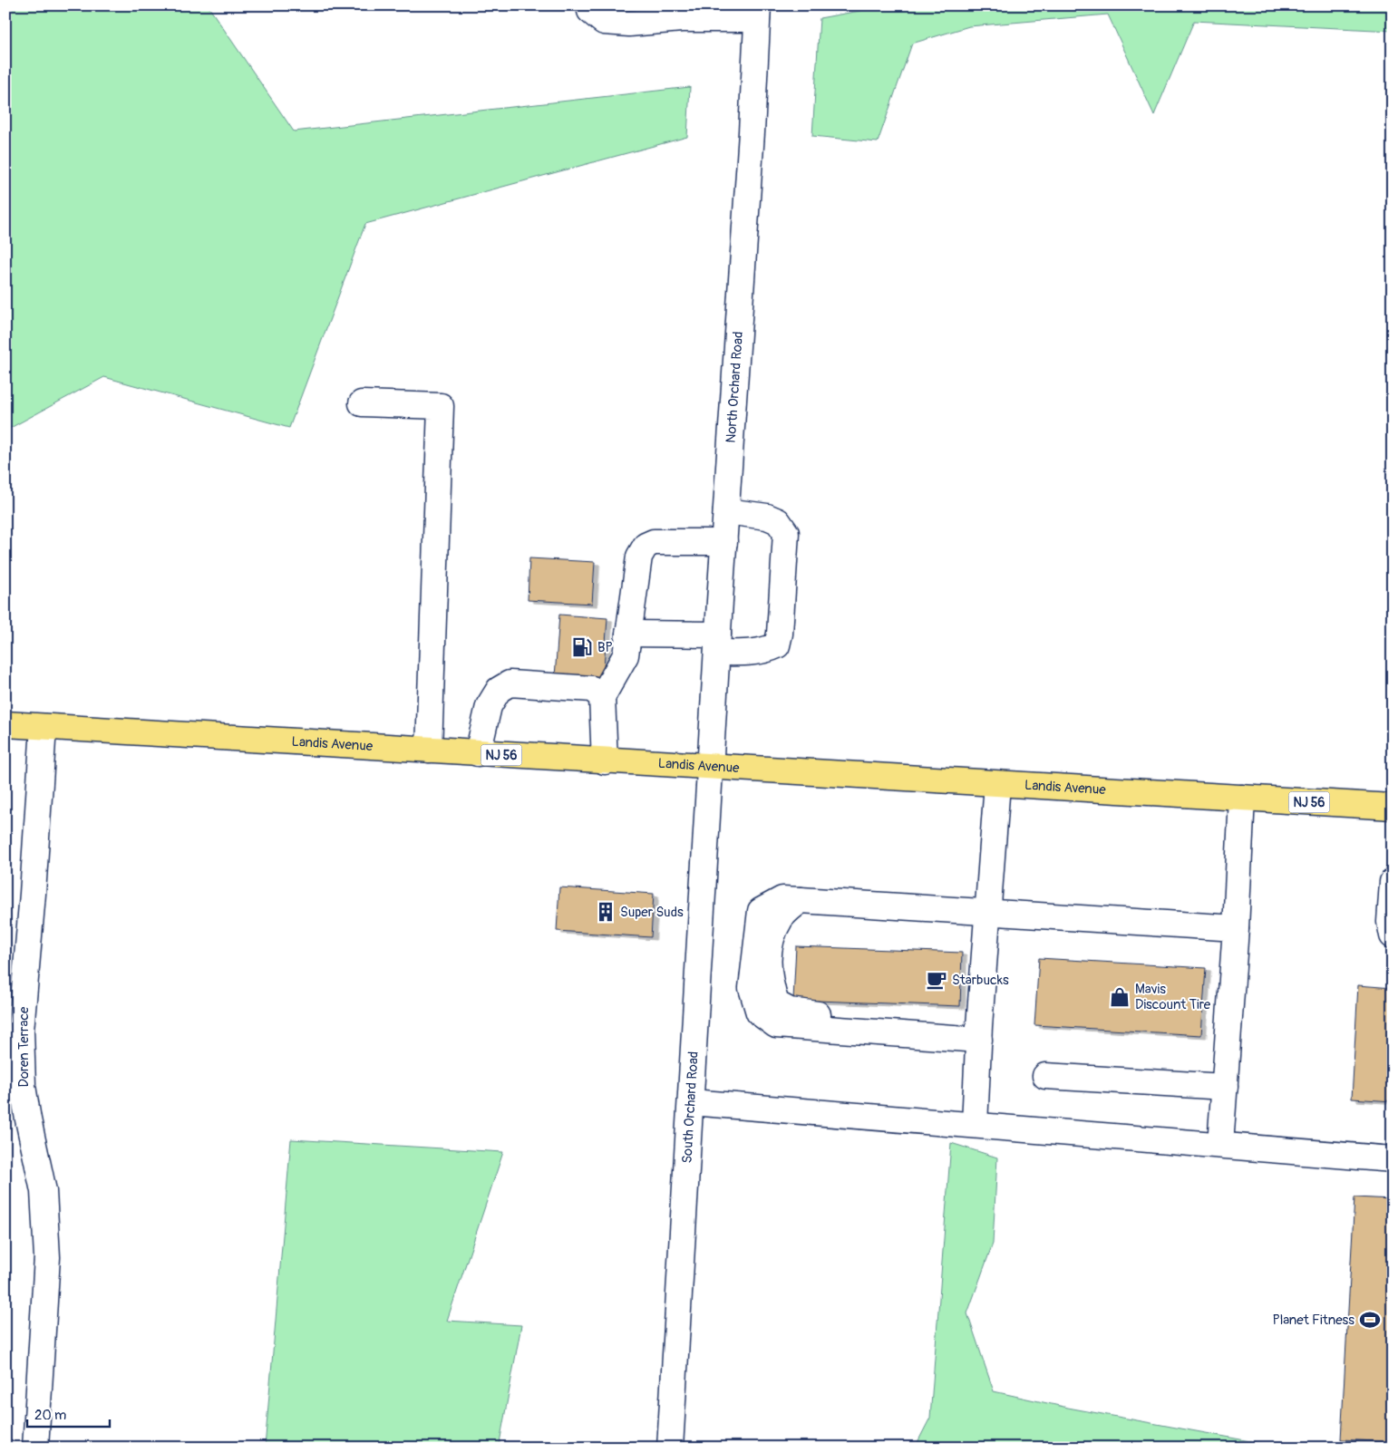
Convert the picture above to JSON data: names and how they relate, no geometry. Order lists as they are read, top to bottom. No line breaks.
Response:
{"streets":{"main road":["Landis Avenue","NJ 56"],"street":["North Orchard Road","Doren Terrace","South Orchard Road"]},"crossings":[["North Orchard Road","Landis Avenue"],["North Orchard Road","South Orchard Road"],["Landis Avenue","Doren Terrace"],["Landis Avenue","South Orchard Road"]],"places":{"fuel station":["BP"],"building":["Super Suds"],"cafe":["Starbucks"],"shop":["Mavis Discount Tire"],"sports":["Planet Fitness"]},"scale_bar":"20 m"}
